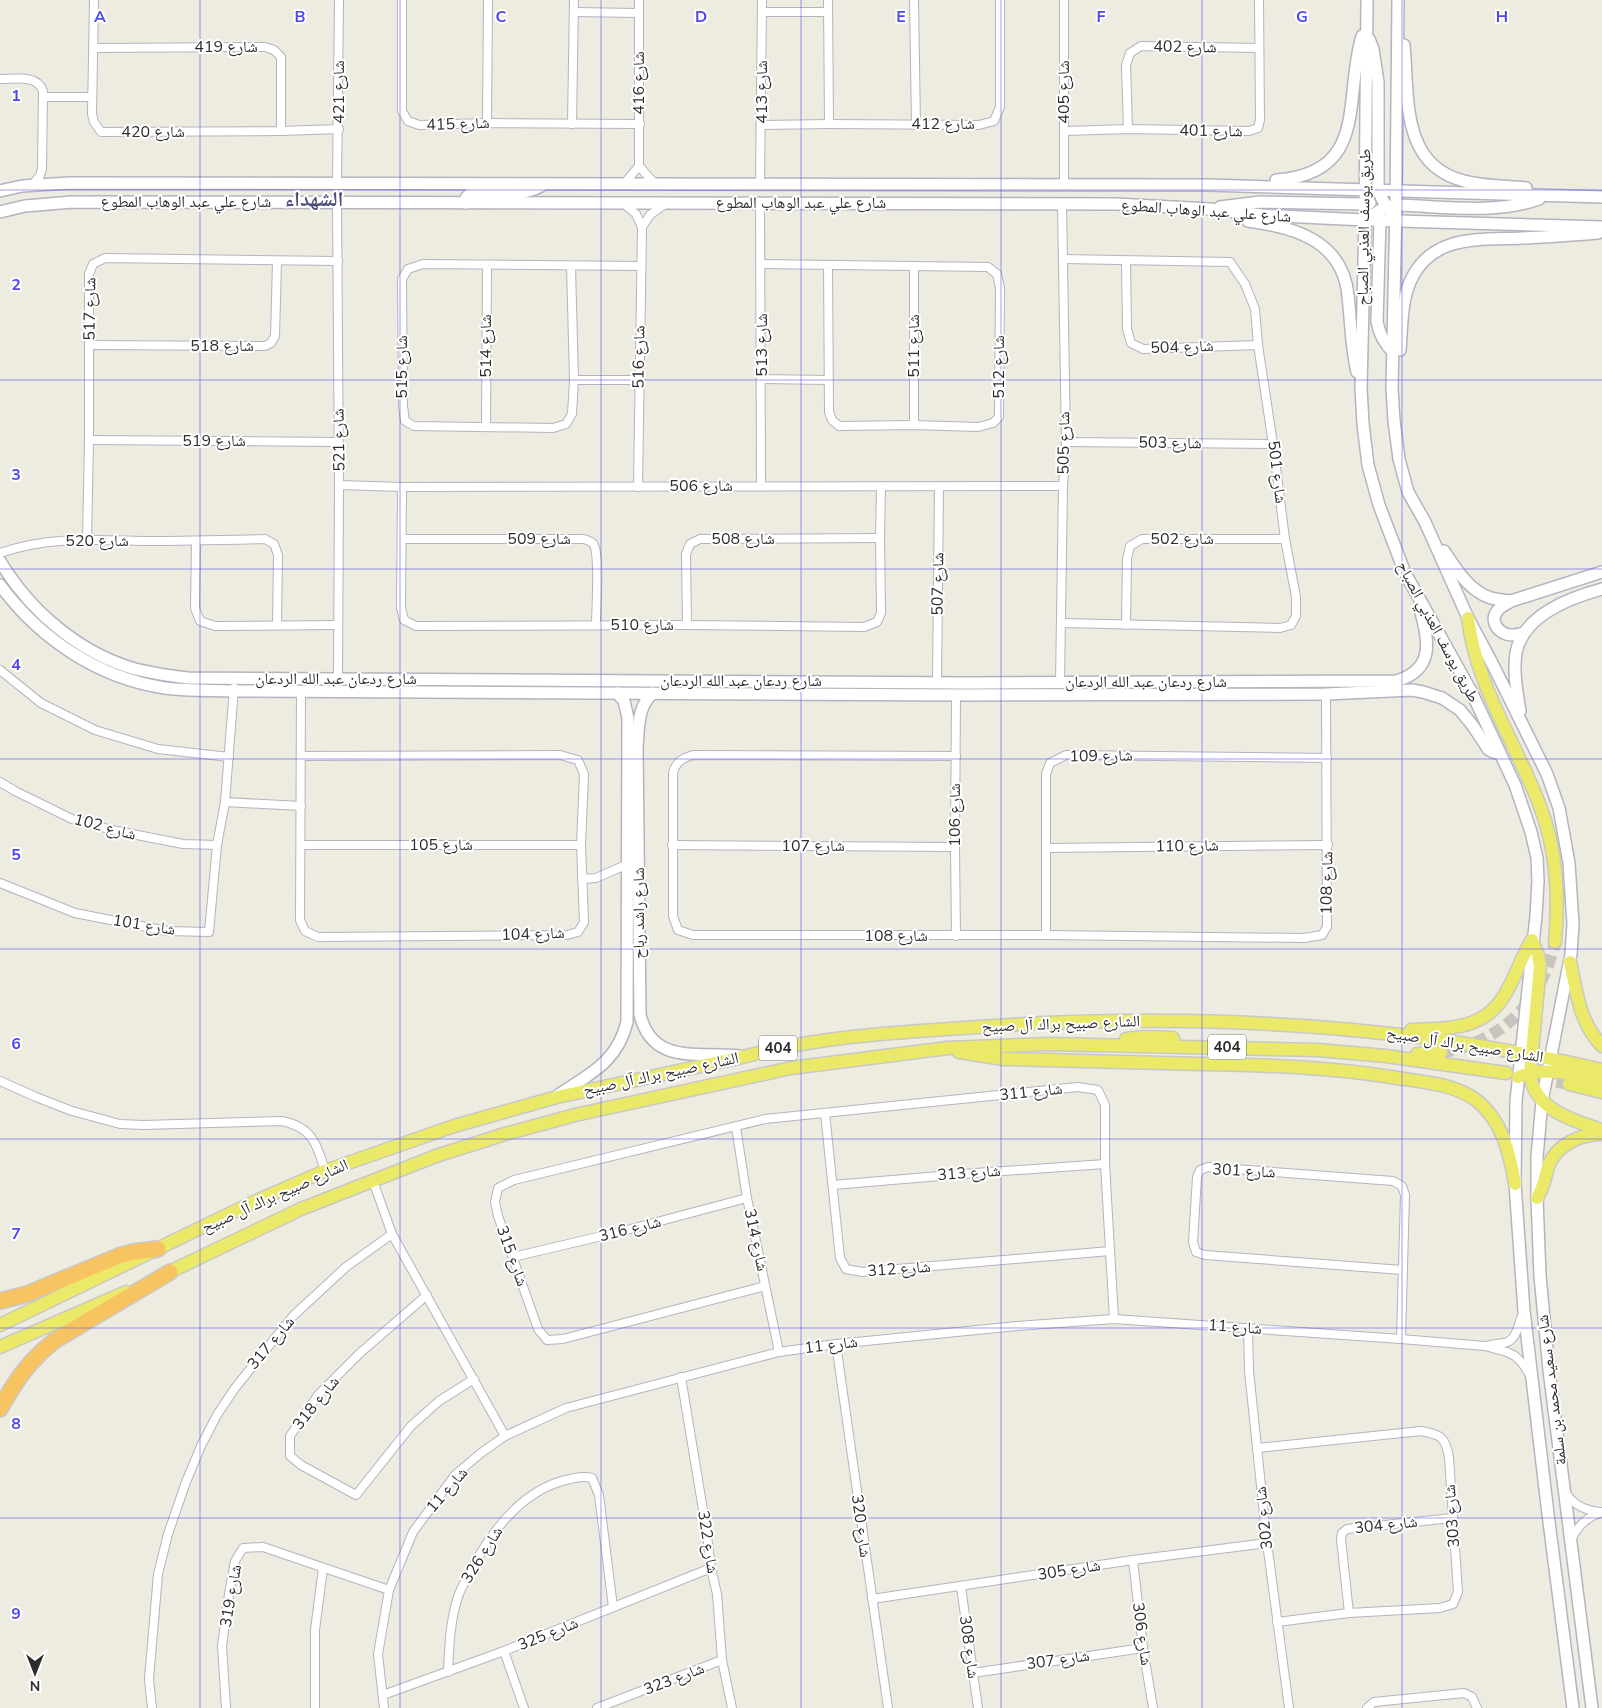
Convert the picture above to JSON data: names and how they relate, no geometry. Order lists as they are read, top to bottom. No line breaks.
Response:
{"streets":{"main road":["الشارع صبيح براك آل صبيح","404"],"street":["شارع 419","شارع 402","شارع 416","شارع 421","شارع 413","شارع 405","شارع 415","شارع 412","شارع 401","شارع 420","شارع علي عبد الوهاب المطوع","طريق يوسف العذبي الصباح","شارع 517","شارع 513","شارع 518","شارع 514","شارع 511","شارع 504","شارع 516","شارع 515","شارع 512","شارع 521","شارع 519","شارع 505","شارع 503","شارع 501","شارع 506","شارع 509","شارع 508","شارع 502","شارع 520","شارع 507","شارع 510","شارع ردعان عبد الله الردعان","شارع 109","شارع 106","شارع 102","شارع 105","شارع 107","شارع 110","شارع 108","شارع راشد رباح","شارع 101","شارع 104","شارع 311","شارع 301","شارع 313","شارع 316","شارع 314","شارع 315","شارع 312","شارع 11","شارع 317","شارع سعيد محمد بن سلمة","شارع 318","شارع 303","شارع 302","شارع 304","شارع 320","شارع 322","شارع 326","شارع 305","شارع 319","شارع 325","شارع 306","شارع 308","شارع 307","شارع 323"]},"crossings":[["شارع 419","شارع 420"],["شارع 402","شارع 401"],["شارع 416","شارع 415"],["شارع 421","شارع 420"],["شارع 421","شارع علي عبد الوهاب المطوع"],["شارع 413","شارع 412"],["شارع 413","شارع علي عبد الوهاب المطوع"],["شارع 405","شارع 401"],["شارع 405","شارع علي عبد الوهاب المطوع"],["شارع علي عبد الوهاب المطوع","طريق يوسف العذبي الصباح"],["شارع علي عبد الوهاب المطوع","شارع 513"],["شارع علي عبد الوهاب المطوع","شارع 521"],["شارع علي عبد الوهاب المطوع","شارع 505"],["طريق يوسف العذبي الصباح","شارع ردعان عبد الله الردعان"],["طريق يوسف العذبي الصباح","الشارع صبيح براك آل صبيح"],["طريق يوسف العذبي الصباح","شارع سعيد محمد بن سلمة"],["شارع 517","شارع 518"],["شارع 517","شارع 521"],["شارع 517","شارع 519"],["شارع 517","شارع 520"],["شارع 513","شارع 512"],["شارع 513","شارع 506"],["شارع 514","شارع 515"],["شارع 511","شارع 512"],["شارع 504","شارع 501"],["شارع 516","شارع 515"],["شارع 516","شارع 506"],["شارع 521","شارع 519"],["شارع 521","شارع 506"],["شارع 521","شارع ردعان عبد الله الردعان"],["شارع 505","شارع 503"],["شارع 505","شارع 501"],["شارع 505","شارع 506"],["شارع 505","شارع ردعان عبد الله الردعان"],["شارع 503","شارع 501"],["شارع 501","شارع 502"],["شارع 506","شارع 507"],["شارع 506","شارع 510"],["شارع 509","شارع 510"],["شارع 508","شارع 510"],["شارع 507","شارع ردعان عبد الله الردعان"],["شارع ردعان عبد الله الردعان","شارع 106"],["شارع ردعان عبد الله الردعان","شارع 108"],["شارع ردعان عبد الله الردعان","شارع راشد رباح"],["شارع ردعان عبد الله الردعان","شارع 101"],["شارع ردعان عبد الله الردعان","شارع 104"],["شارع 109","شارع 110"],["شارع 109","شارع 108"],["شارع 106","شارع 107"],["شارع 106","شارع 108"],["شارع 102","شارع 101"],["شارع 105","شارع 104"],["شارع 107","شارع 108"],["شارع 110","شارع 108"],["شارع راشد رباح","الشارع صبيح براك آل صبيح"],["الشارع صبيح براك آل صبيح","شارع سعيد محمد بن سلمة"],["شارع 311","شارع 313"],["شارع 311","شارع 314"],["شارع 311","شارع 315"],["شارع 311","شارع 312"],["شارع 311","شارع 11"],["شارع 301","شارع 11"],["شارع 313","شارع 312"],["شارع 316","شارع 314"],["شارع 316","شارع 315"],["شارع 314","شارع 315"],["شارع 314","شارع 11"],["شارع 11","شارع سعيد محمد بن سلمة"],["شارع 11","شارع 302"],["شارع 11","شارع 320"],["شارع 11","شارع 322"],["شارع 11","شارع 319"],["شارع 11","شارع 325"],["شارع 303","شارع 302"],["شارع 303","شارع 304"],["شارع 302","شارع 305"],["شارع 320","شارع 305"],["شارع 322","شارع 325"],["شارع 322","شارع 323"],["شارع 326","شارع 325"],["شارع 305","شارع 306"],["شارع 305","شارع 308"],["شارع 306","شارع 307"],["شارع 308","شارع 307"]],"districts":["الشهداء"],"north":"bottom","grid":{"columns":["A","B","C","D","E","F","G","H"],"rows":["1","2","3","4","5","6","7","8","9"]}}
